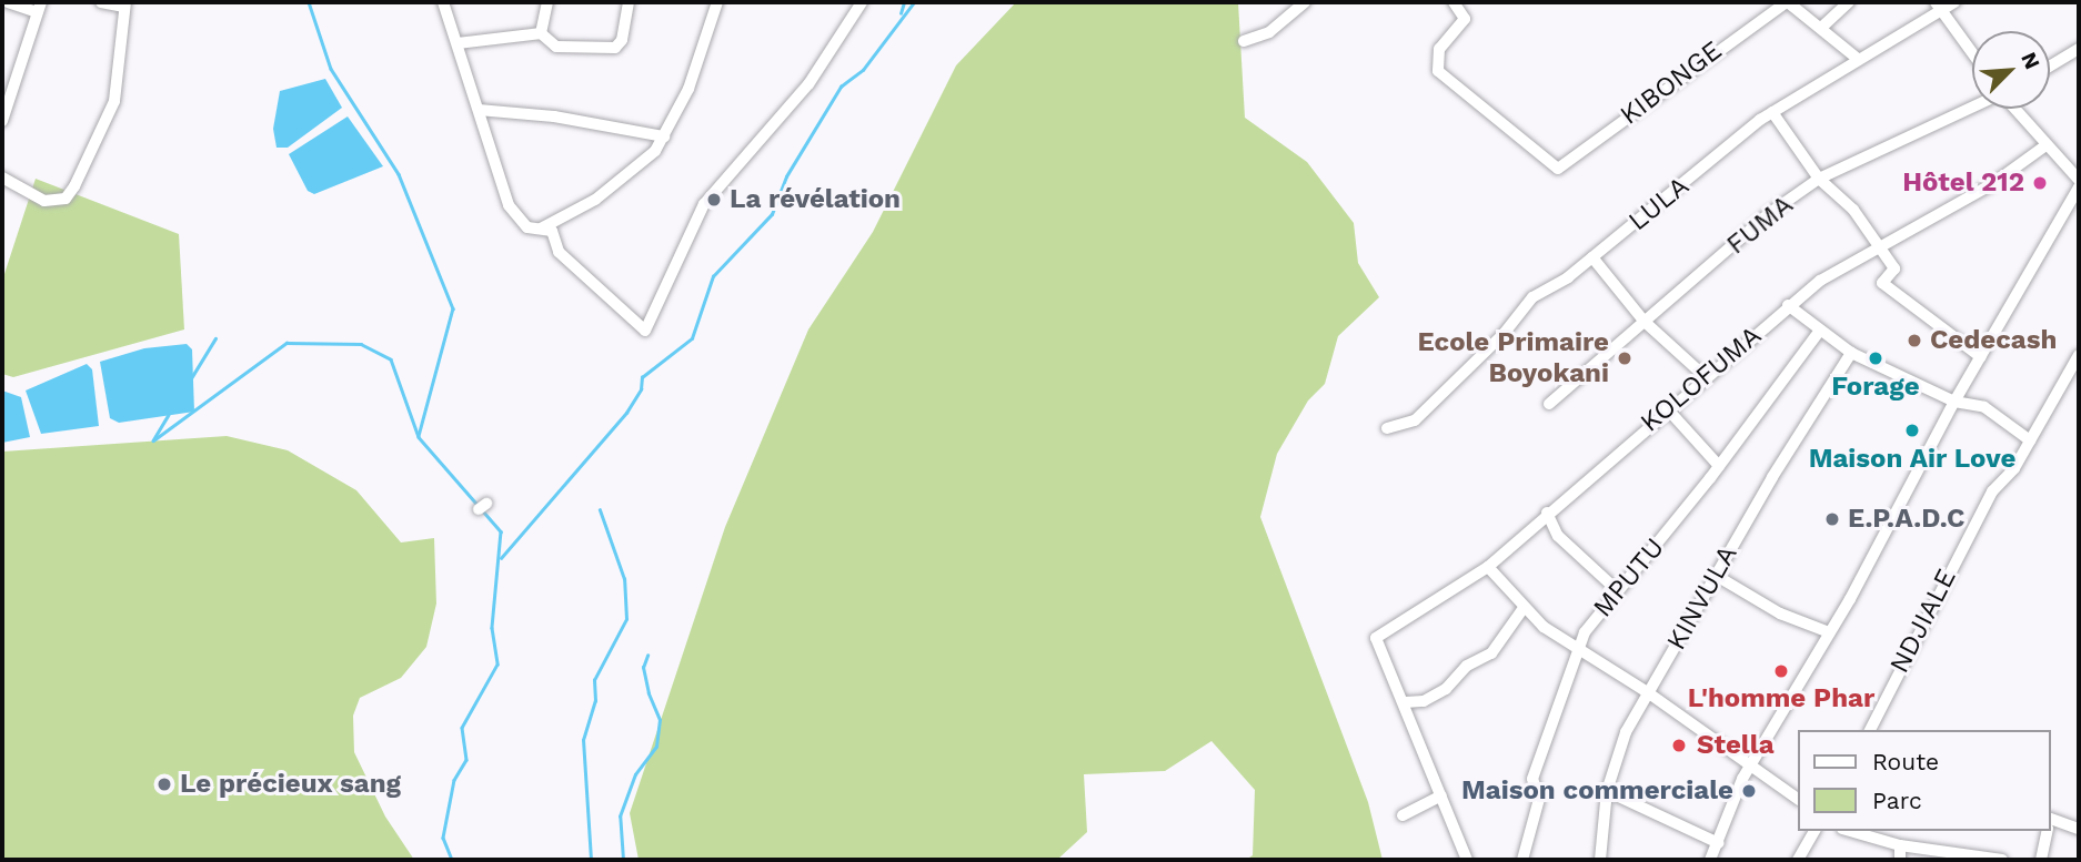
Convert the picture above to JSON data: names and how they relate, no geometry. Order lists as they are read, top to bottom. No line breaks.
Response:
{"streets":{"street":["KIBONGE","LULA","FUMA","KOLOFUMA","MPUTU","KINVULA","NDJIALE"]},"places":["Hôtel 212","La révélation","Cedecash","Ecole Primaire Boyokani","Forage","Maison Air Love","E.P.A.D.C","L'homme Phar","Stella","Le précieux sang","Maison commerciale"],"legend":["Route","Parc"],"north":"top right"}
